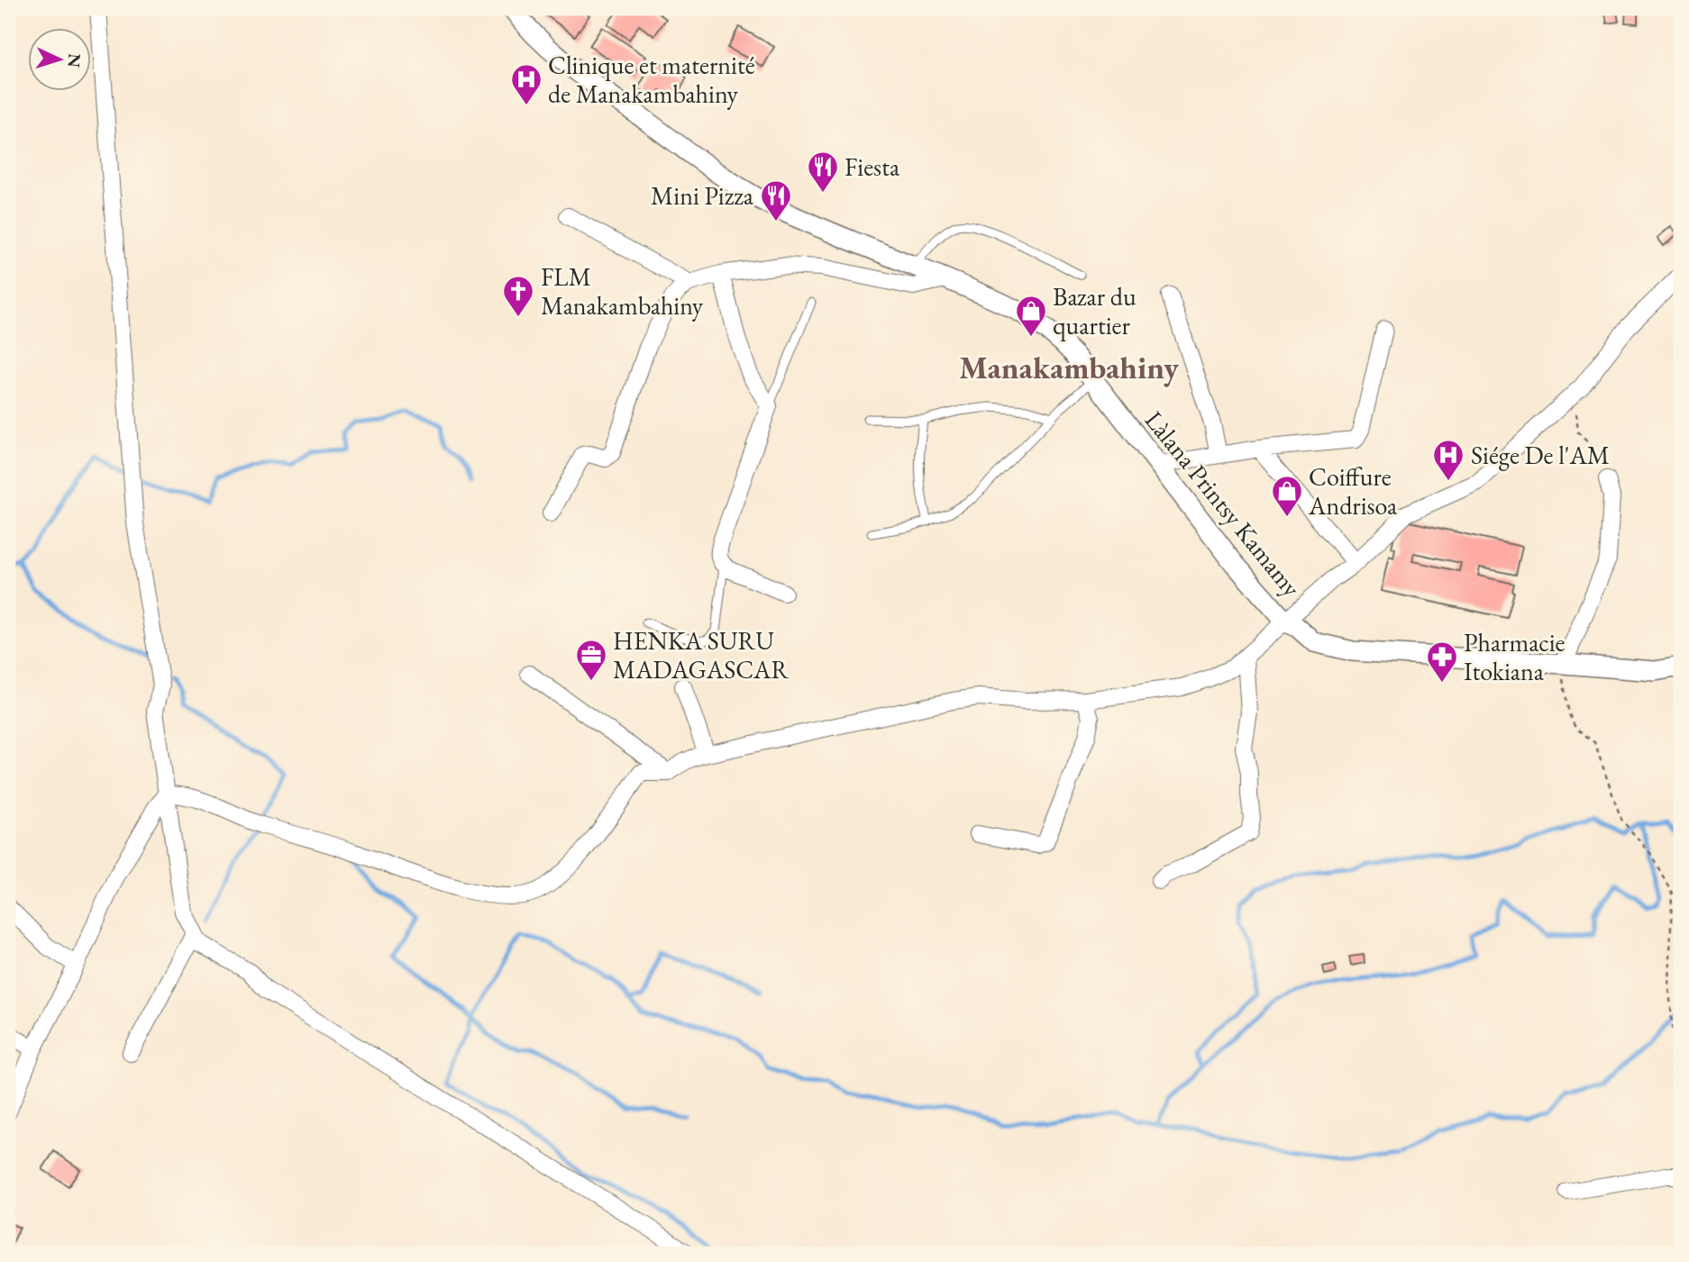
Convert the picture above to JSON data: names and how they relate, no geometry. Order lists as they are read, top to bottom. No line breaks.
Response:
{"streets":{"street":["Làlana Printsy Kamamy"]},"districts":["Manakambahiny"],"places":{"hospital":["Clinique et maternité de Manakambahiny","Siége De l'AM"],"restaurant":["Fiesta","Mini Pizza"],"church":["FLM Manakambahiny"],"shop":["Bazar du quartier","Coiffure Andrisoa"],"office":["HENKA SURU MADAGASCAR"],"pharmacy":["Pharmacie Itokiana"]},"north":"right"}
